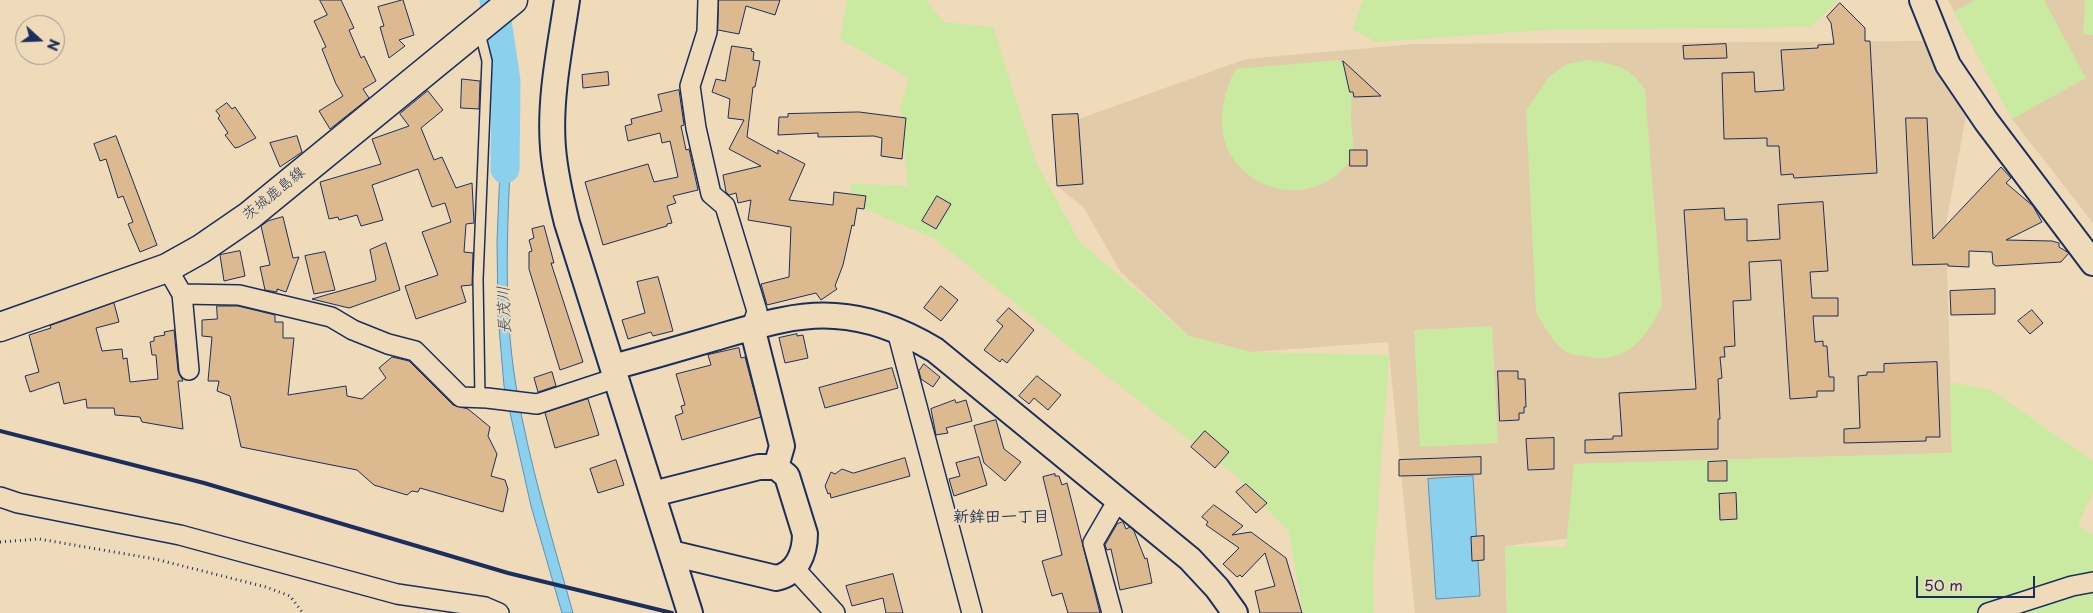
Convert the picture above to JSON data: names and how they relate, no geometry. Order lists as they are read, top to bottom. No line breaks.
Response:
{"streets":{"main road":["茨城鹿島線"]},"districts":["新鉾田一丁目"],"water":["長茂川"],"scale_bar":"50 m","north":"right"}
